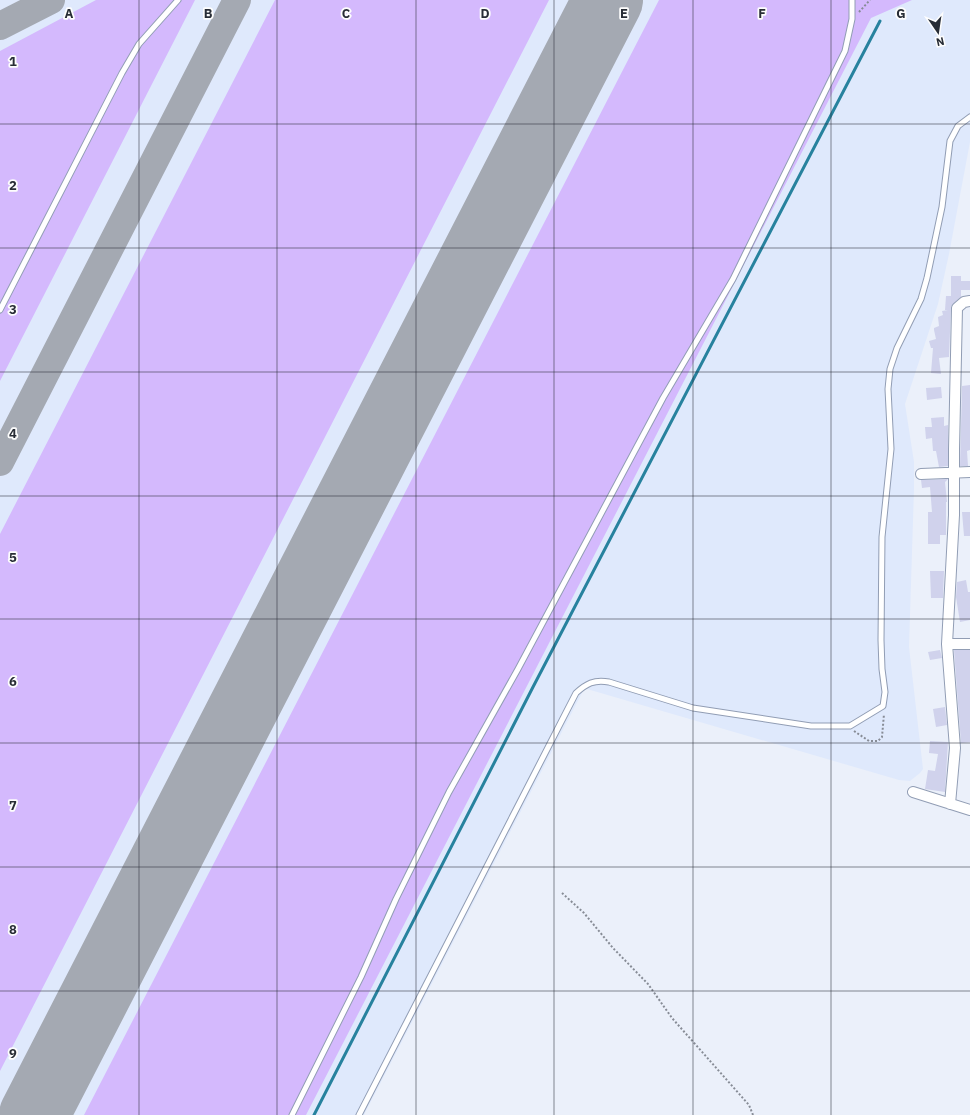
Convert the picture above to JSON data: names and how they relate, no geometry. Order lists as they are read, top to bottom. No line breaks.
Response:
{"north":"bottom","grid":{"columns":["A","B","C","D","E","F","G"],"rows":["1","2","3","4","5","6","7","8","9"]}}
